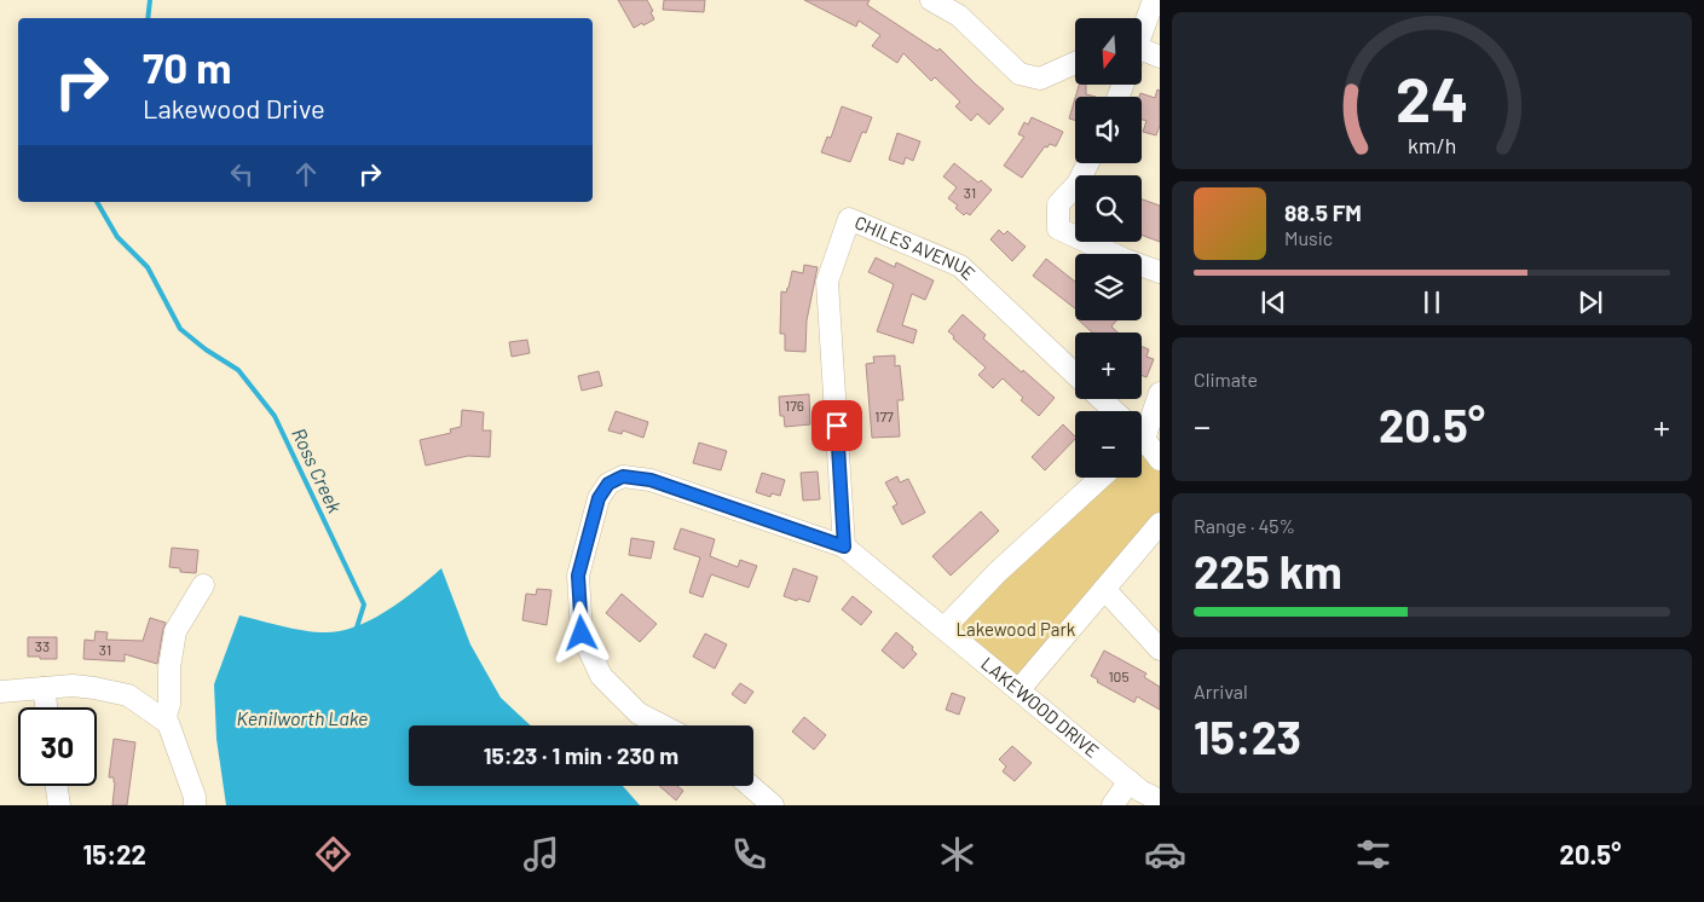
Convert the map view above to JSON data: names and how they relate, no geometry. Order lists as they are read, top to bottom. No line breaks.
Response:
{"streets":{"street":["CHILES AVENUE","LAKEWOOD DRIVE"]},"crossings":[["CHILES AVENUE","LAKEWOOD DRIVE"]],"water":["Ross Creek","Kenilworth Lake"],"parks":["Lakewood Park"],"house_numbers":["31","176","177","33","31","105"],"north":"bottom","page":{"map_buttons":["+","−"],"turn":["70 m","Lakewood Drive"],"song":["88.5 FM","Music"],"tile":["Climate",["Range · 45%","225 km"],["Arrival","15:23"]],"heat":["−","20.5°","+"],"limit":"30","trip":"15:23 · 1 min · 230 m","tabs":["15:22","20.5°"],"gauge":["24","km/h"]}}
